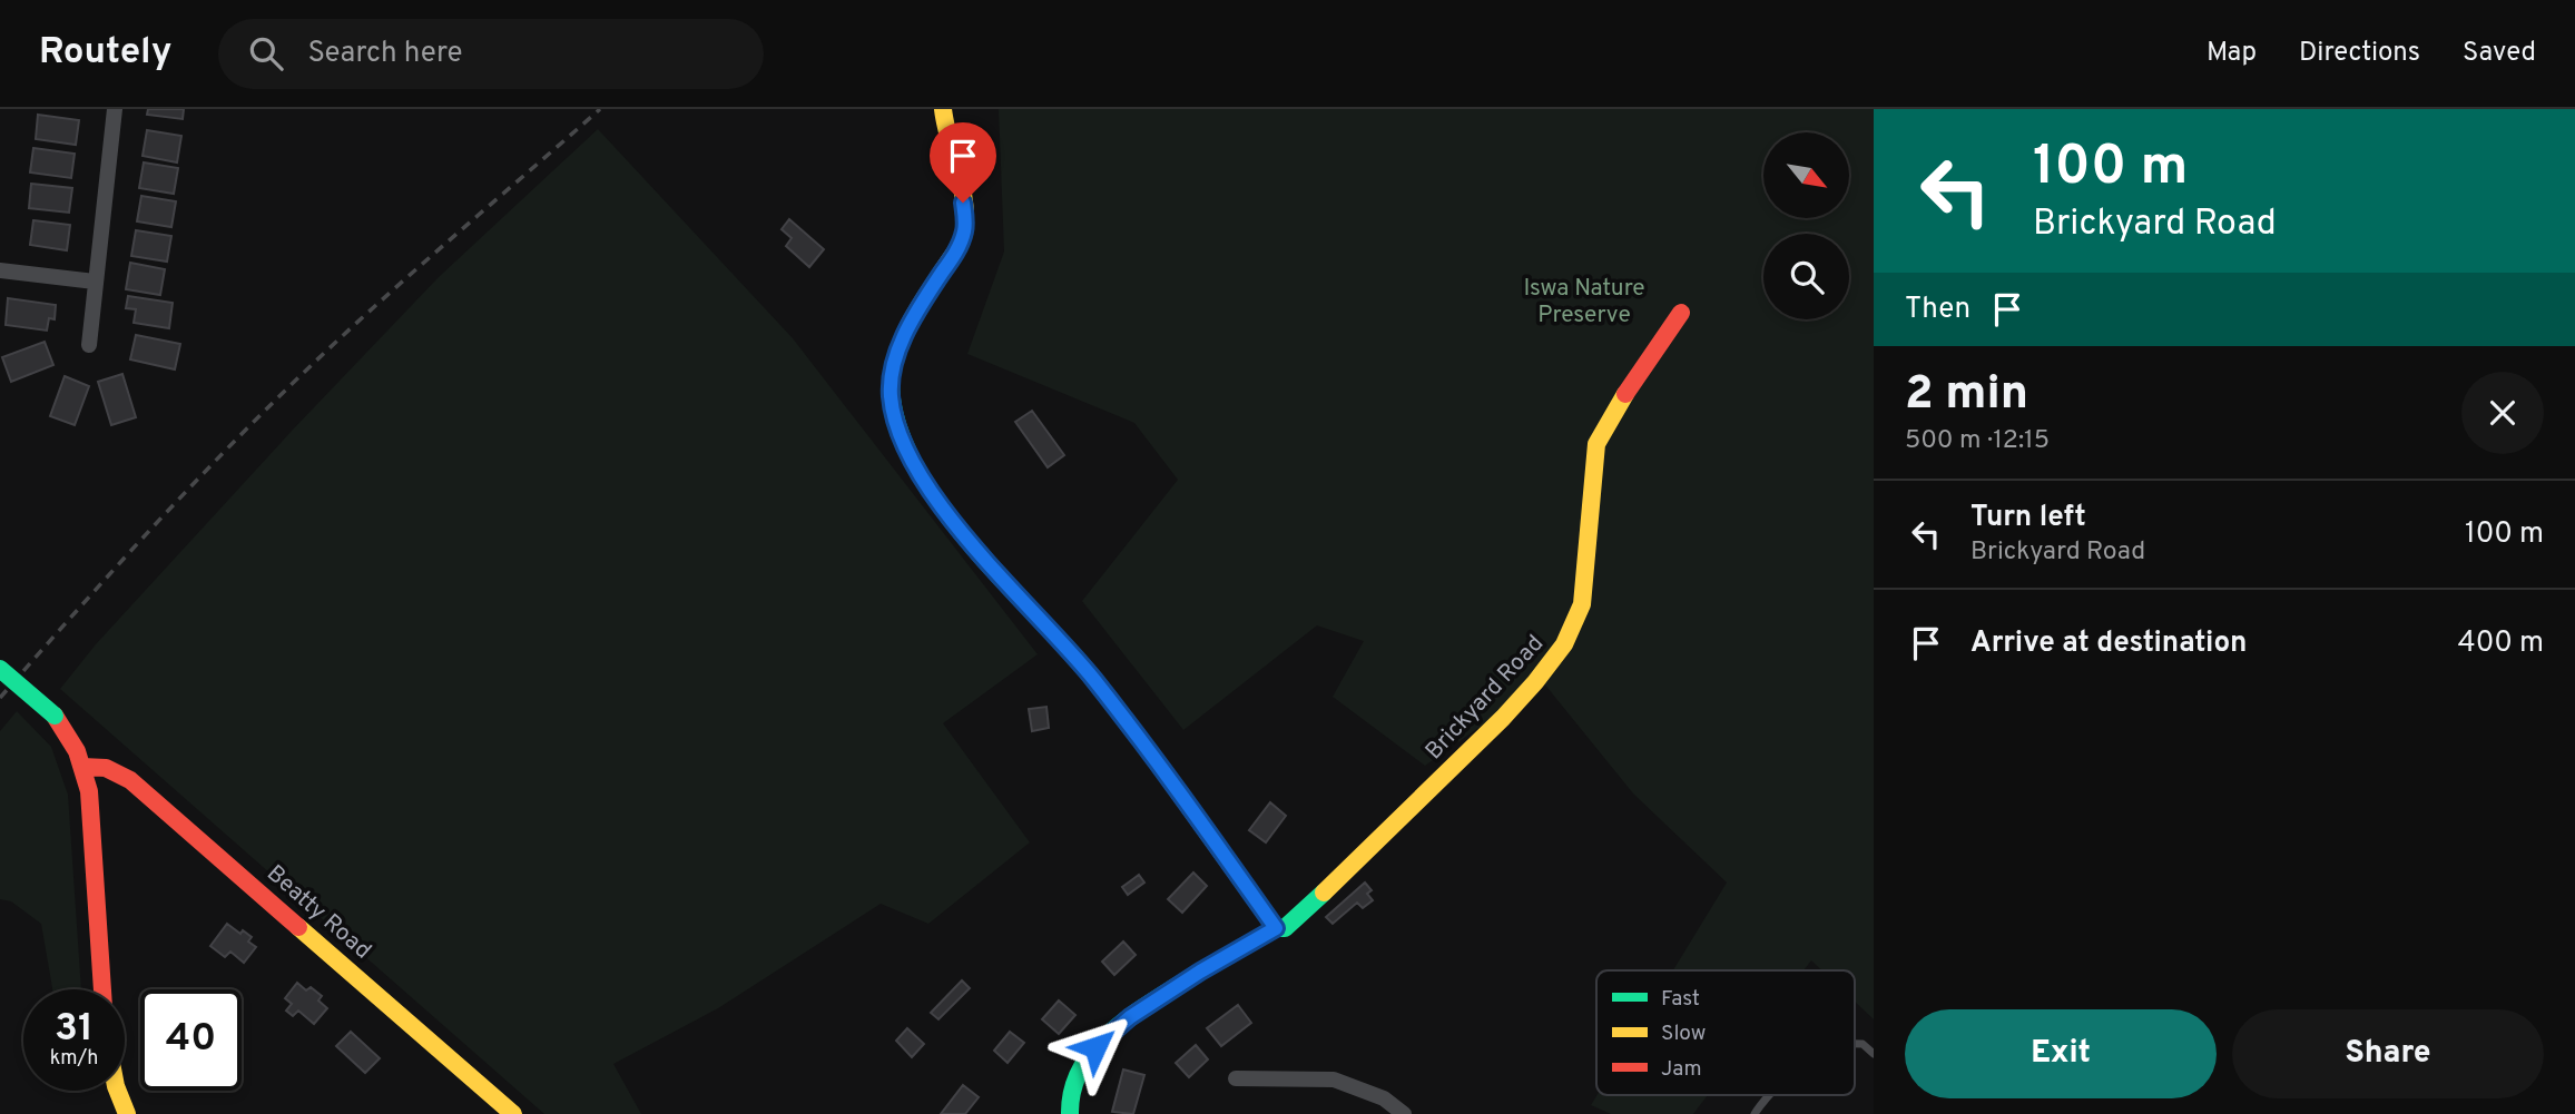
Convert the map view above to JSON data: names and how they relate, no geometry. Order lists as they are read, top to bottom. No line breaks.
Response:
{"streets":{"street":["Brickyard Road","Beatty Road"]},"parks":["Iswa Nature Preserve"],"legend":["Fast","Slow","Jam"],"north":"bottom right","page":{"header":"Routely","search":"Search here","nav":["Map","Directions","Saved"],"turn":["100 m","Brickyard Road"],"then":"Then","heading":["2 min","500 m · 12:15"],"list":[{"name":"Turn left","note":"Brickyard Road","value":"100 m"},{"name":"Arrive at destination","value":"400 m"}],"speed":"31 km/h","limit":"40","buttons":["Exit","Share"]}}
